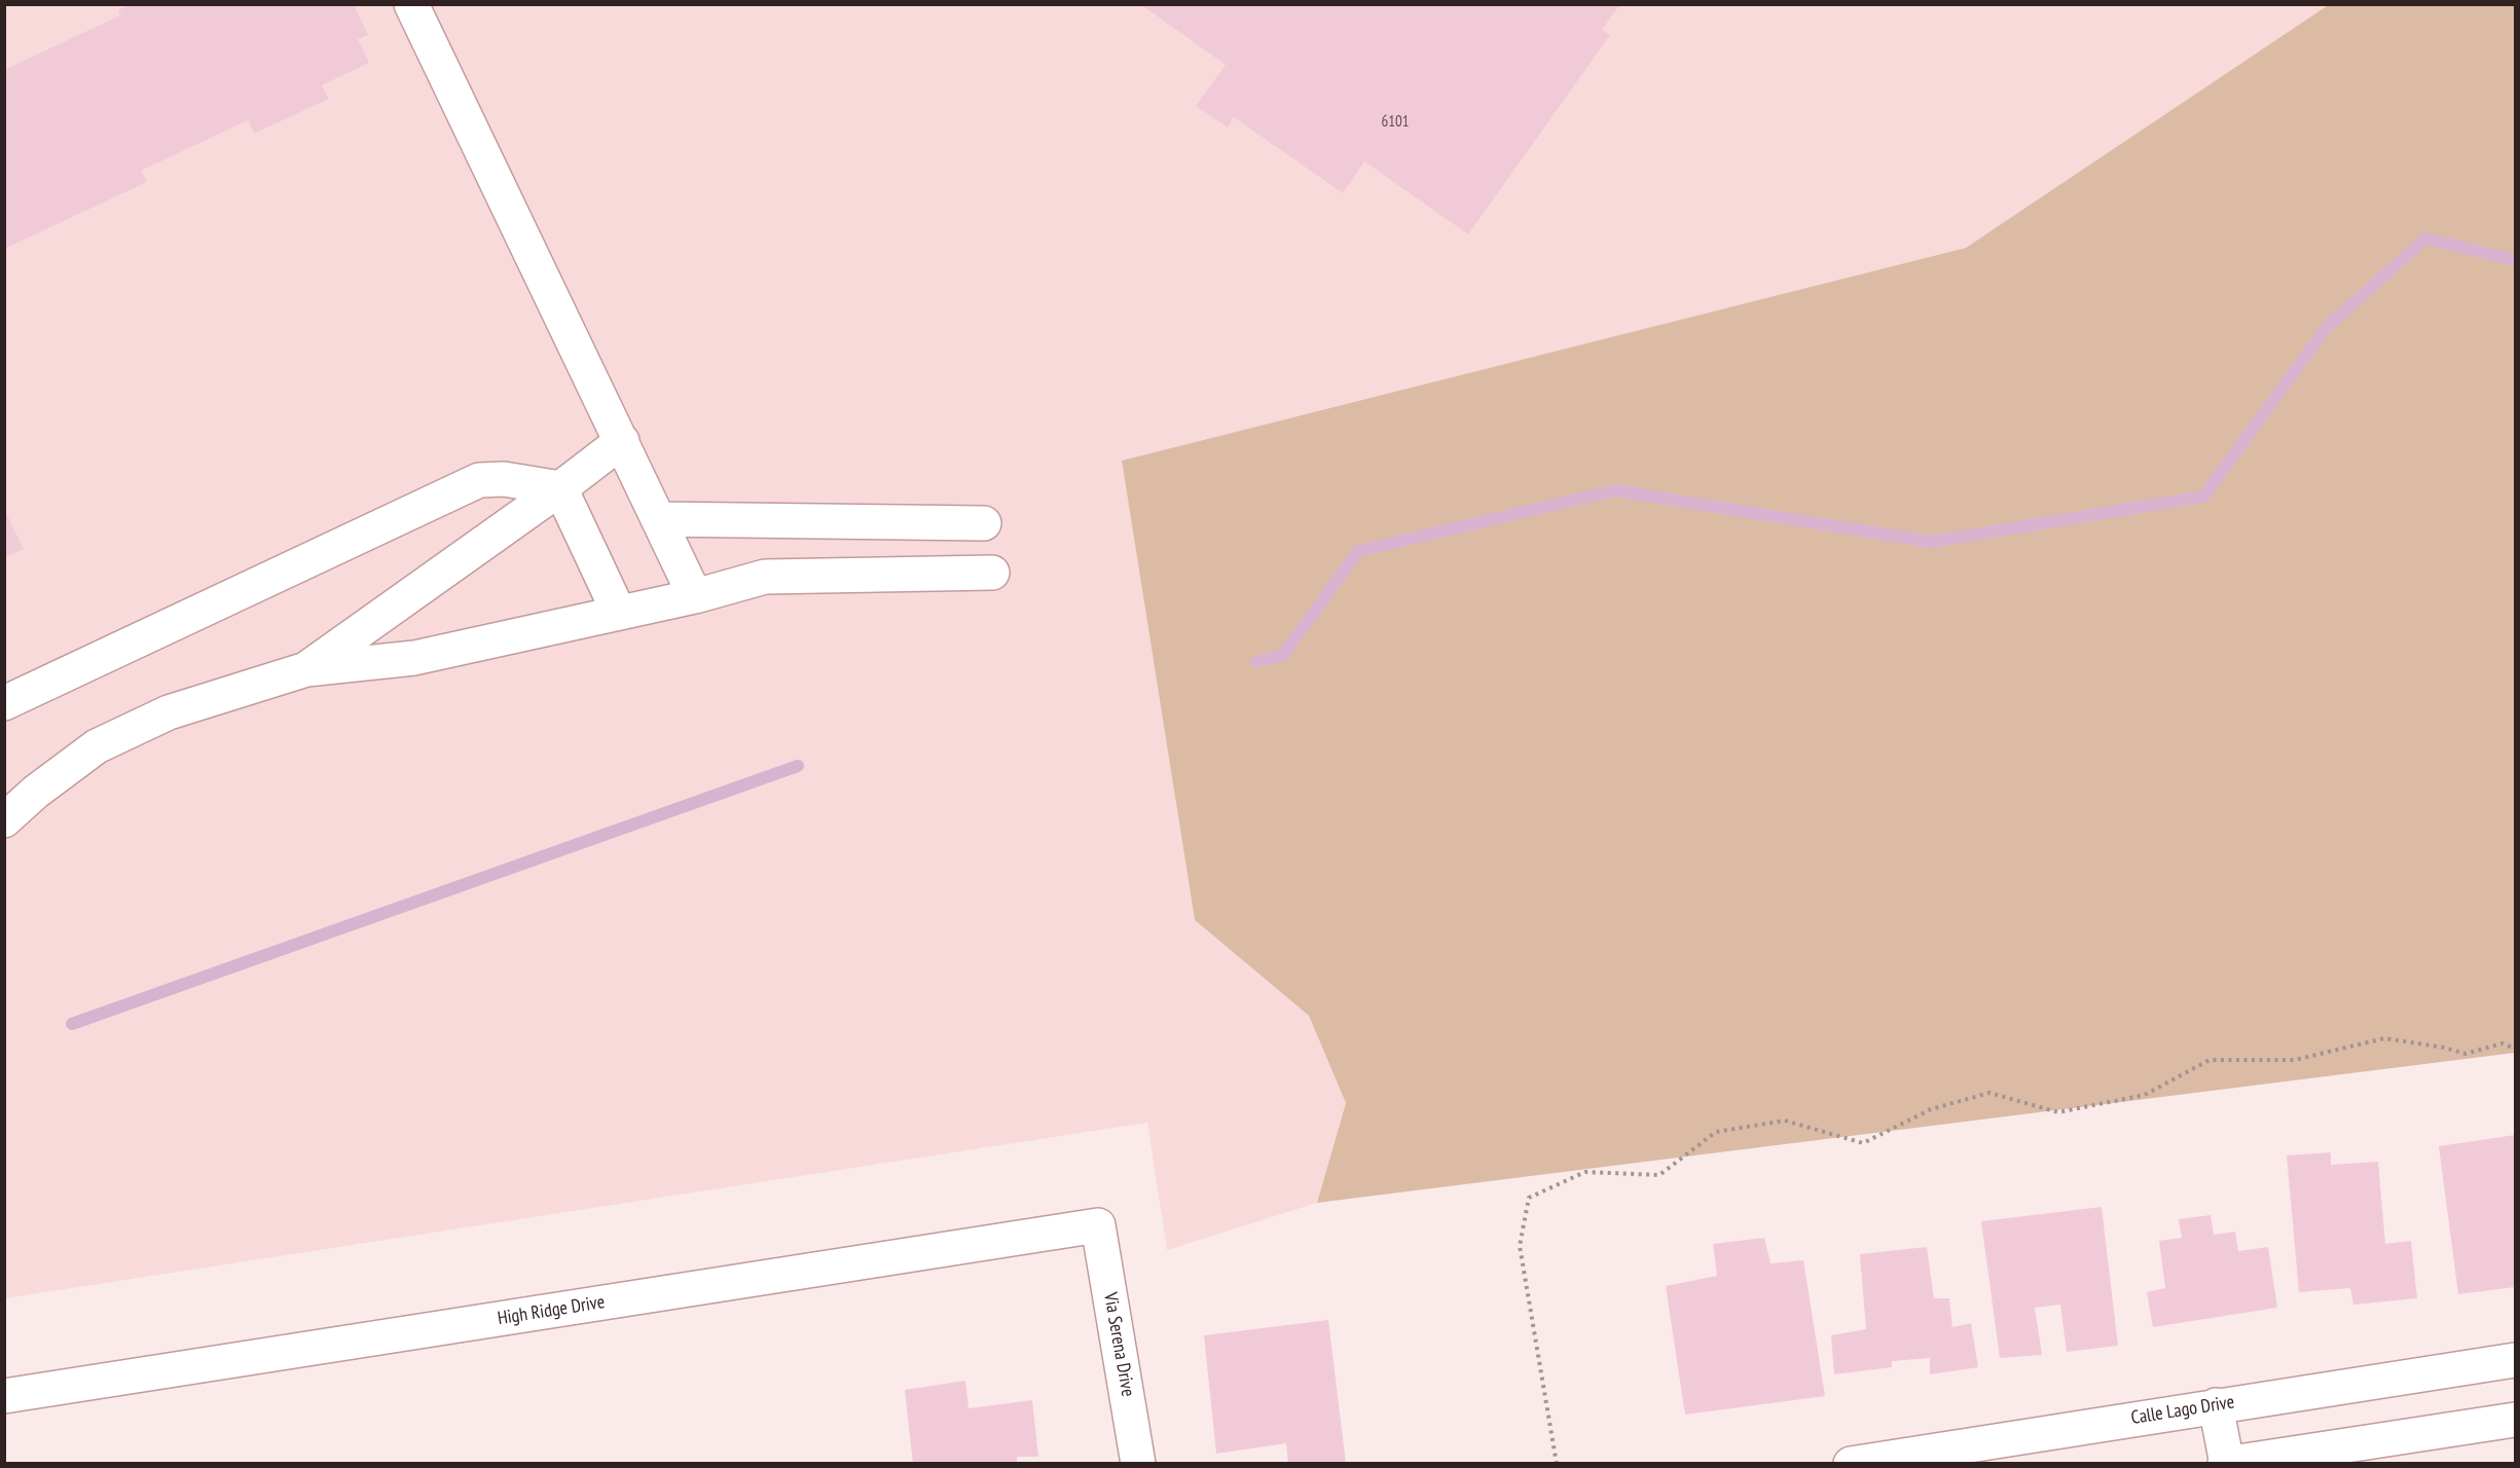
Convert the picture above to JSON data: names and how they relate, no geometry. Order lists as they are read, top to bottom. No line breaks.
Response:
{"streets":{"street":["High Ridge Drive","Via Serena Drive","Calle Lago Drive"]},"crossings":[["High Ridge Drive","Via Serena Drive"]],"house_numbers":["6101"]}
